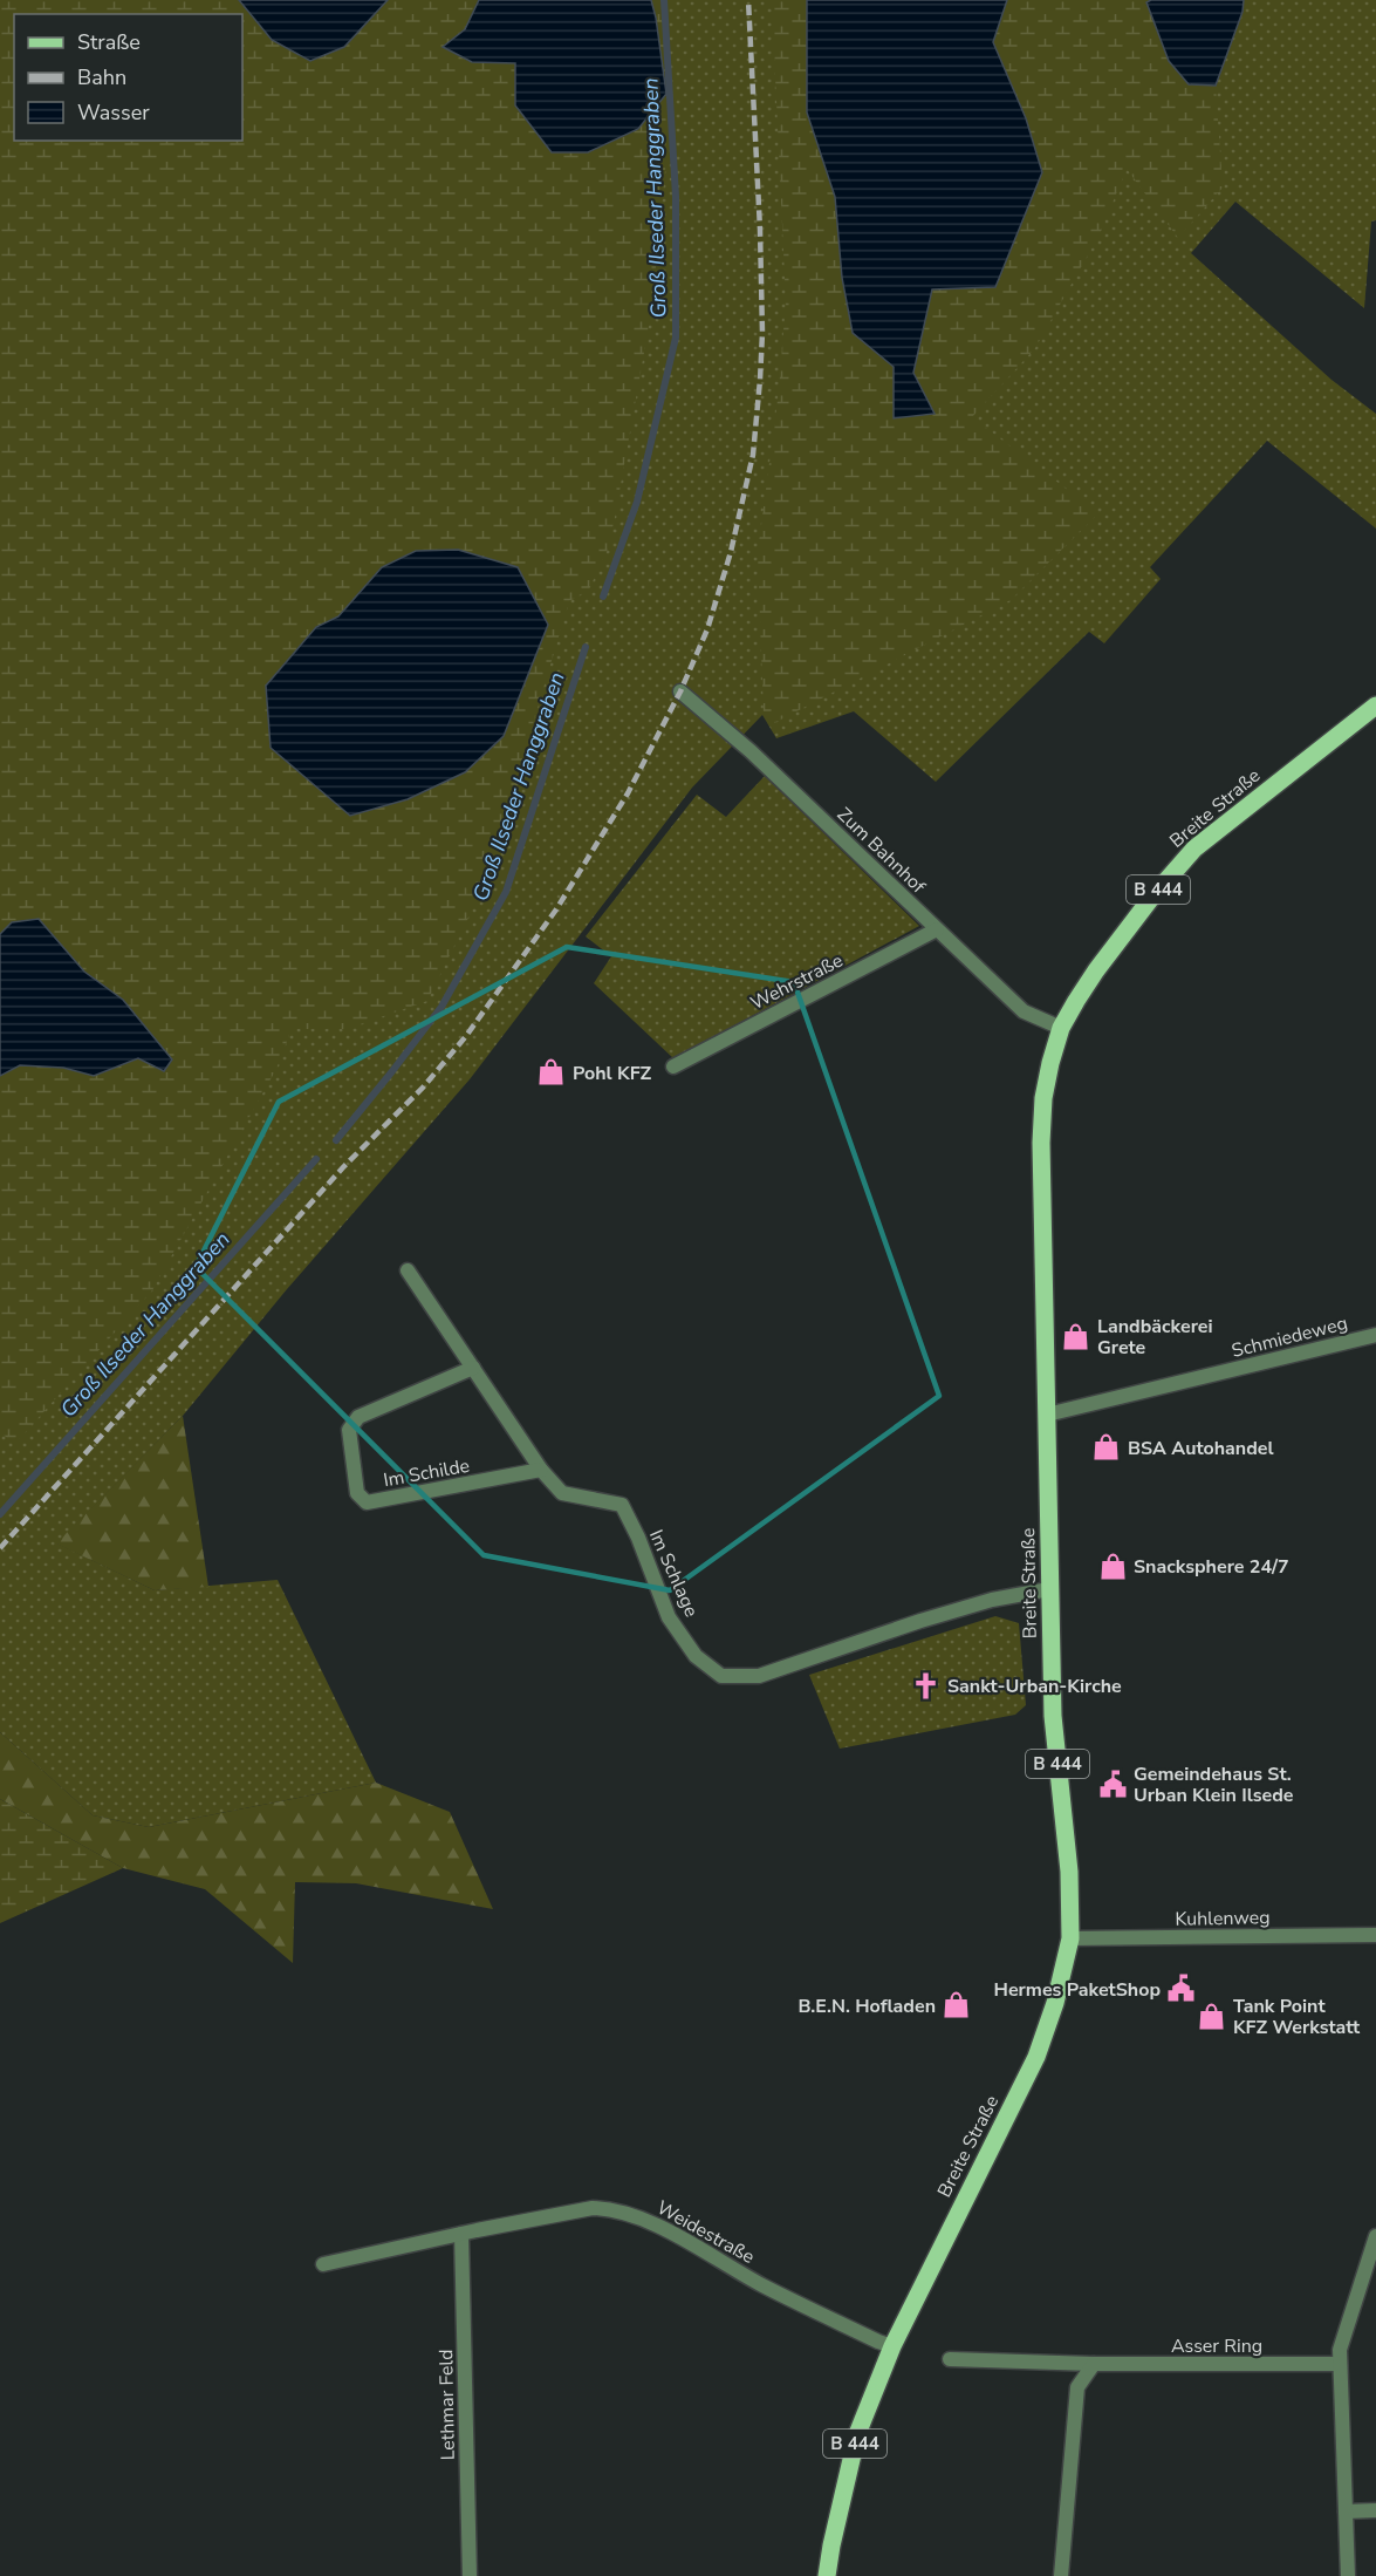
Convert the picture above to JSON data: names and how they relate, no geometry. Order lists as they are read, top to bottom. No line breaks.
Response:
{"streets":{"main road":["Breite Straße","B 444"],"street":["Zum Bahnhof","Wehrstraße","Schmiedeweg","Im Schilde","Im Schlage","Kuhlenweg","Weidestraße","Asser Ring","Lethmar Feld"]},"crossings":[["Breite Straße","Zum Bahnhof"],["Breite Straße","Schmiedeweg"],["Breite Straße","Im Schlage"],["Breite Straße","Kuhlenweg"],["Breite Straße","Weidestraße"],["Zum Bahnhof","Wehrstraße"],["Im Schilde","Im Schlage"],["Weidestraße","Lethmar Feld"]],"water":["Groß Ilseder Hanggraben"],"places":{"shop":["Pohl KFZ","Landbäckerei Grete","BSA Autohandel","Snacksphere 24/7","B.E.N. Hofladen","Tank Point KFZ Werkstatt"],"church":["Sankt-Urban-Kirche"],"public building":["Gemeindehaus St. Urban Klein Ilsede","Hermes PaketShop"]},"legend":["Straße","Bahn","Wasser"]}
